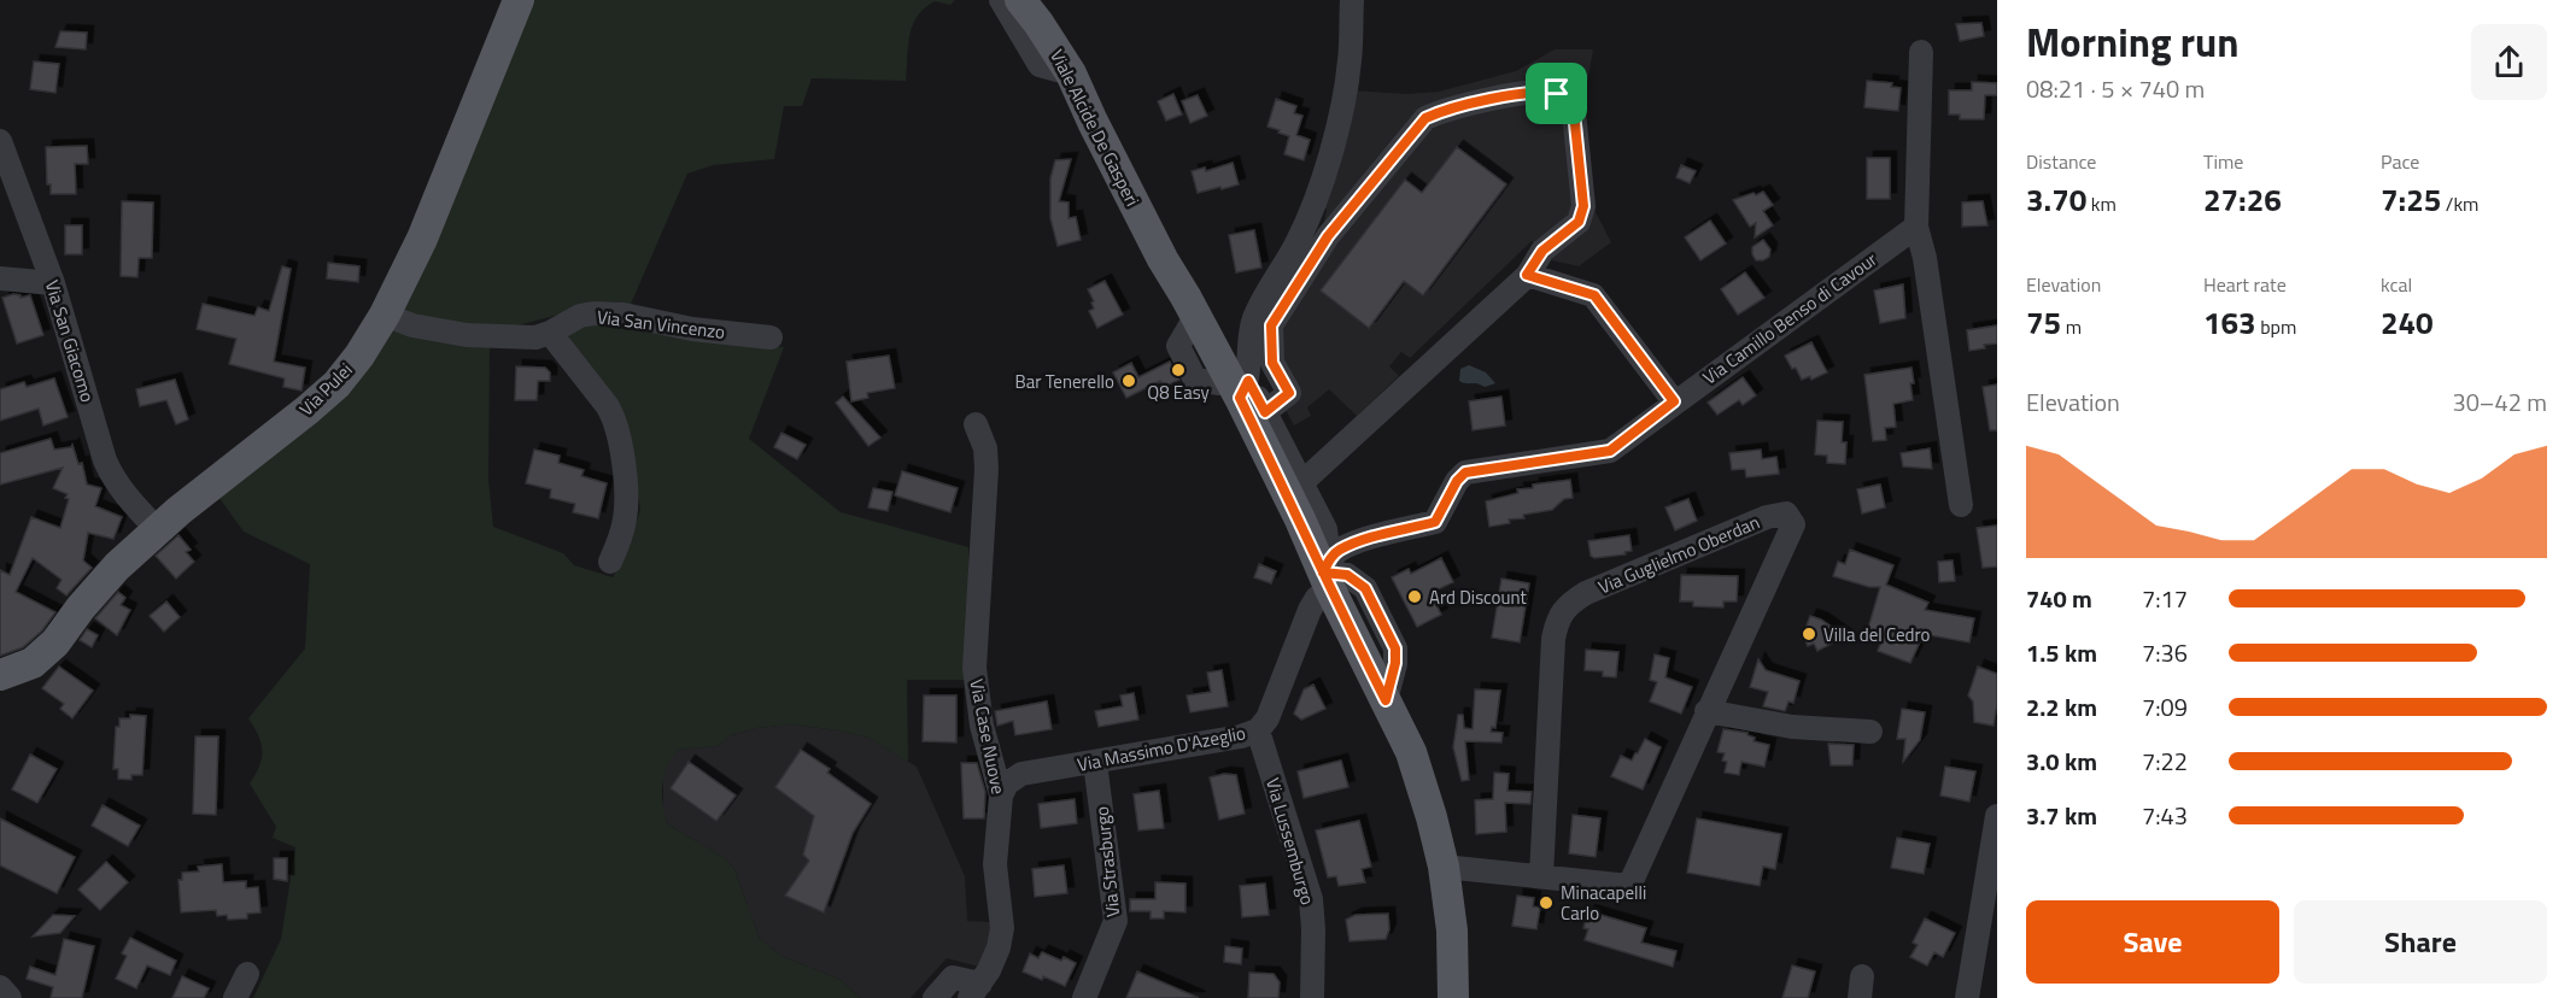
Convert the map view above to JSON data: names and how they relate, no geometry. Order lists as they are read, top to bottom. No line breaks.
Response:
{"streets":{"main road":["Viale Alcide De Gasperi","Via Pulei"],"street":["Via Camillo Benso di Cavour","Via San Vincenzo","Via San Giacomo","Via Guglielmo Oberdan","Via Case Nuove","Via Massimo D'Azeglio","Via Lussemburgo","Via Strasburgo"]},"crossings":[["Via San Vincenzo","Via Pulei"],["Via San Giacomo","Via Pulei"],["Via Case Nuove","Via Massimo D'Azeglio"],["Via Massimo D'Azeglio","Via Lussemburgo"],["Via Massimo D'Azeglio","Via Strasburgo"]],"places":["Q8 Easy","Bar Tenerello","Ard Discount","Villa del Cedro","Minacapelli Carlo"],"page":{"heading":["Morning run","08:21 · 5 × 740 m"],"stats":[["Distance","3.70 km"],["Time","27:26"],["Pace","7:25 /km"],["Elevation","75 m"],["Heart rate","163 bpm"],["kcal","240"]],"chart":["Elevation","30–42 m"],"list":[{"name":"740 m","note":"7:17"},{"name":"1.5 km","note":"7:36"},{"name":"2.2 km","note":"7:09"},{"name":"3.0 km","note":"7:22"},{"name":"3.7 km","note":"7:43"}],"buttons":["Save","Share"]}}
